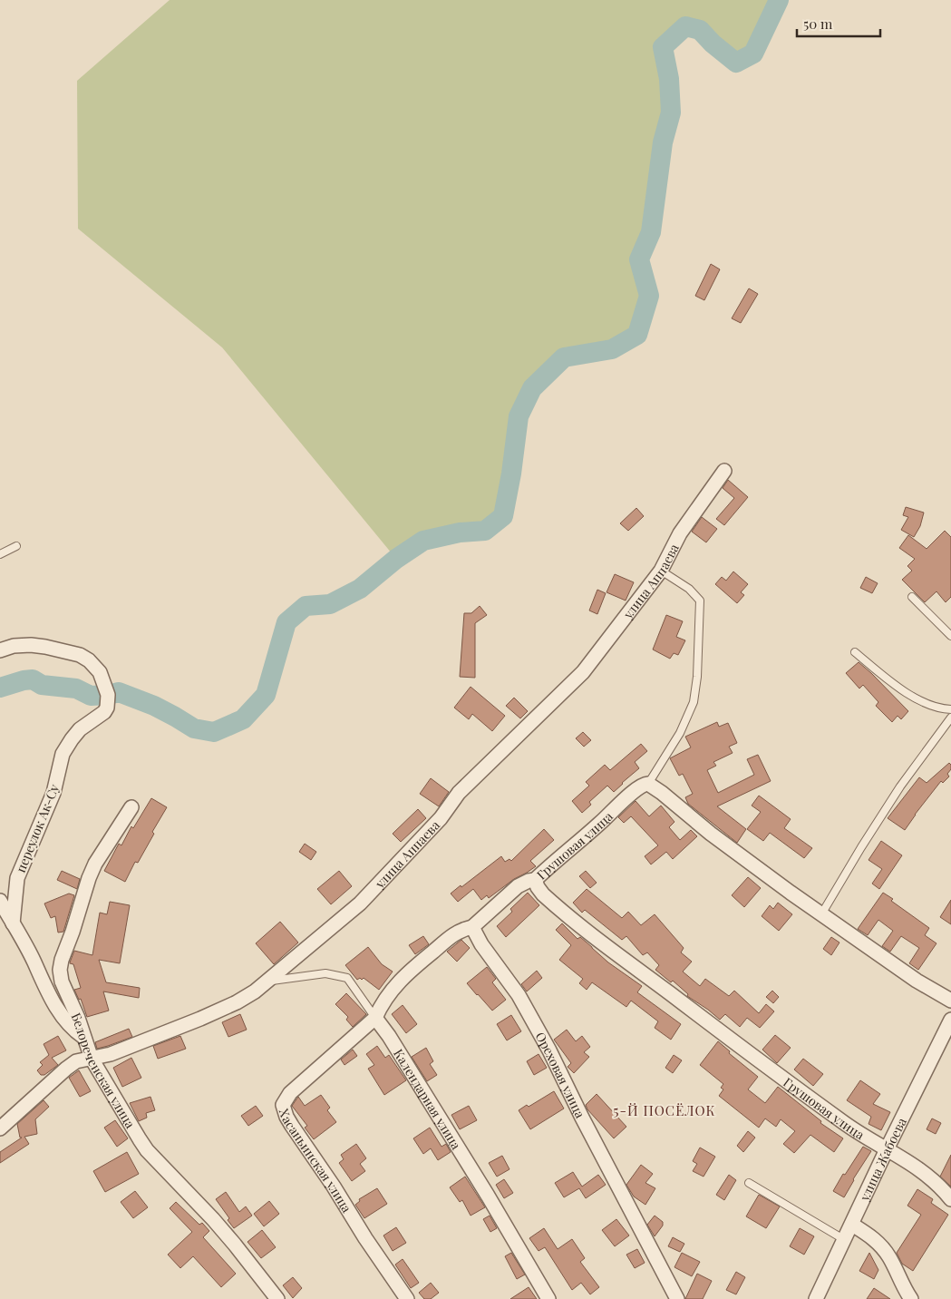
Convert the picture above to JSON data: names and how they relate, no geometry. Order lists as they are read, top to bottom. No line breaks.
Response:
{"streets":{"street":["улица Аппаева","переулок Ак-Су","Грушовая улица","Белореченская улица","Ореховая улица","Календарная улица","улица Жабоева","Хасаньинская улица"]},"crossings":[["улица Аппаева","Белореченская улица"],["Грушовая улица","улица Жабоева"],["Календарная улица","Хасаньинская улица"]],"districts":["5-Й ПОСЁЛОК"],"scale_bar":"50 m"}
